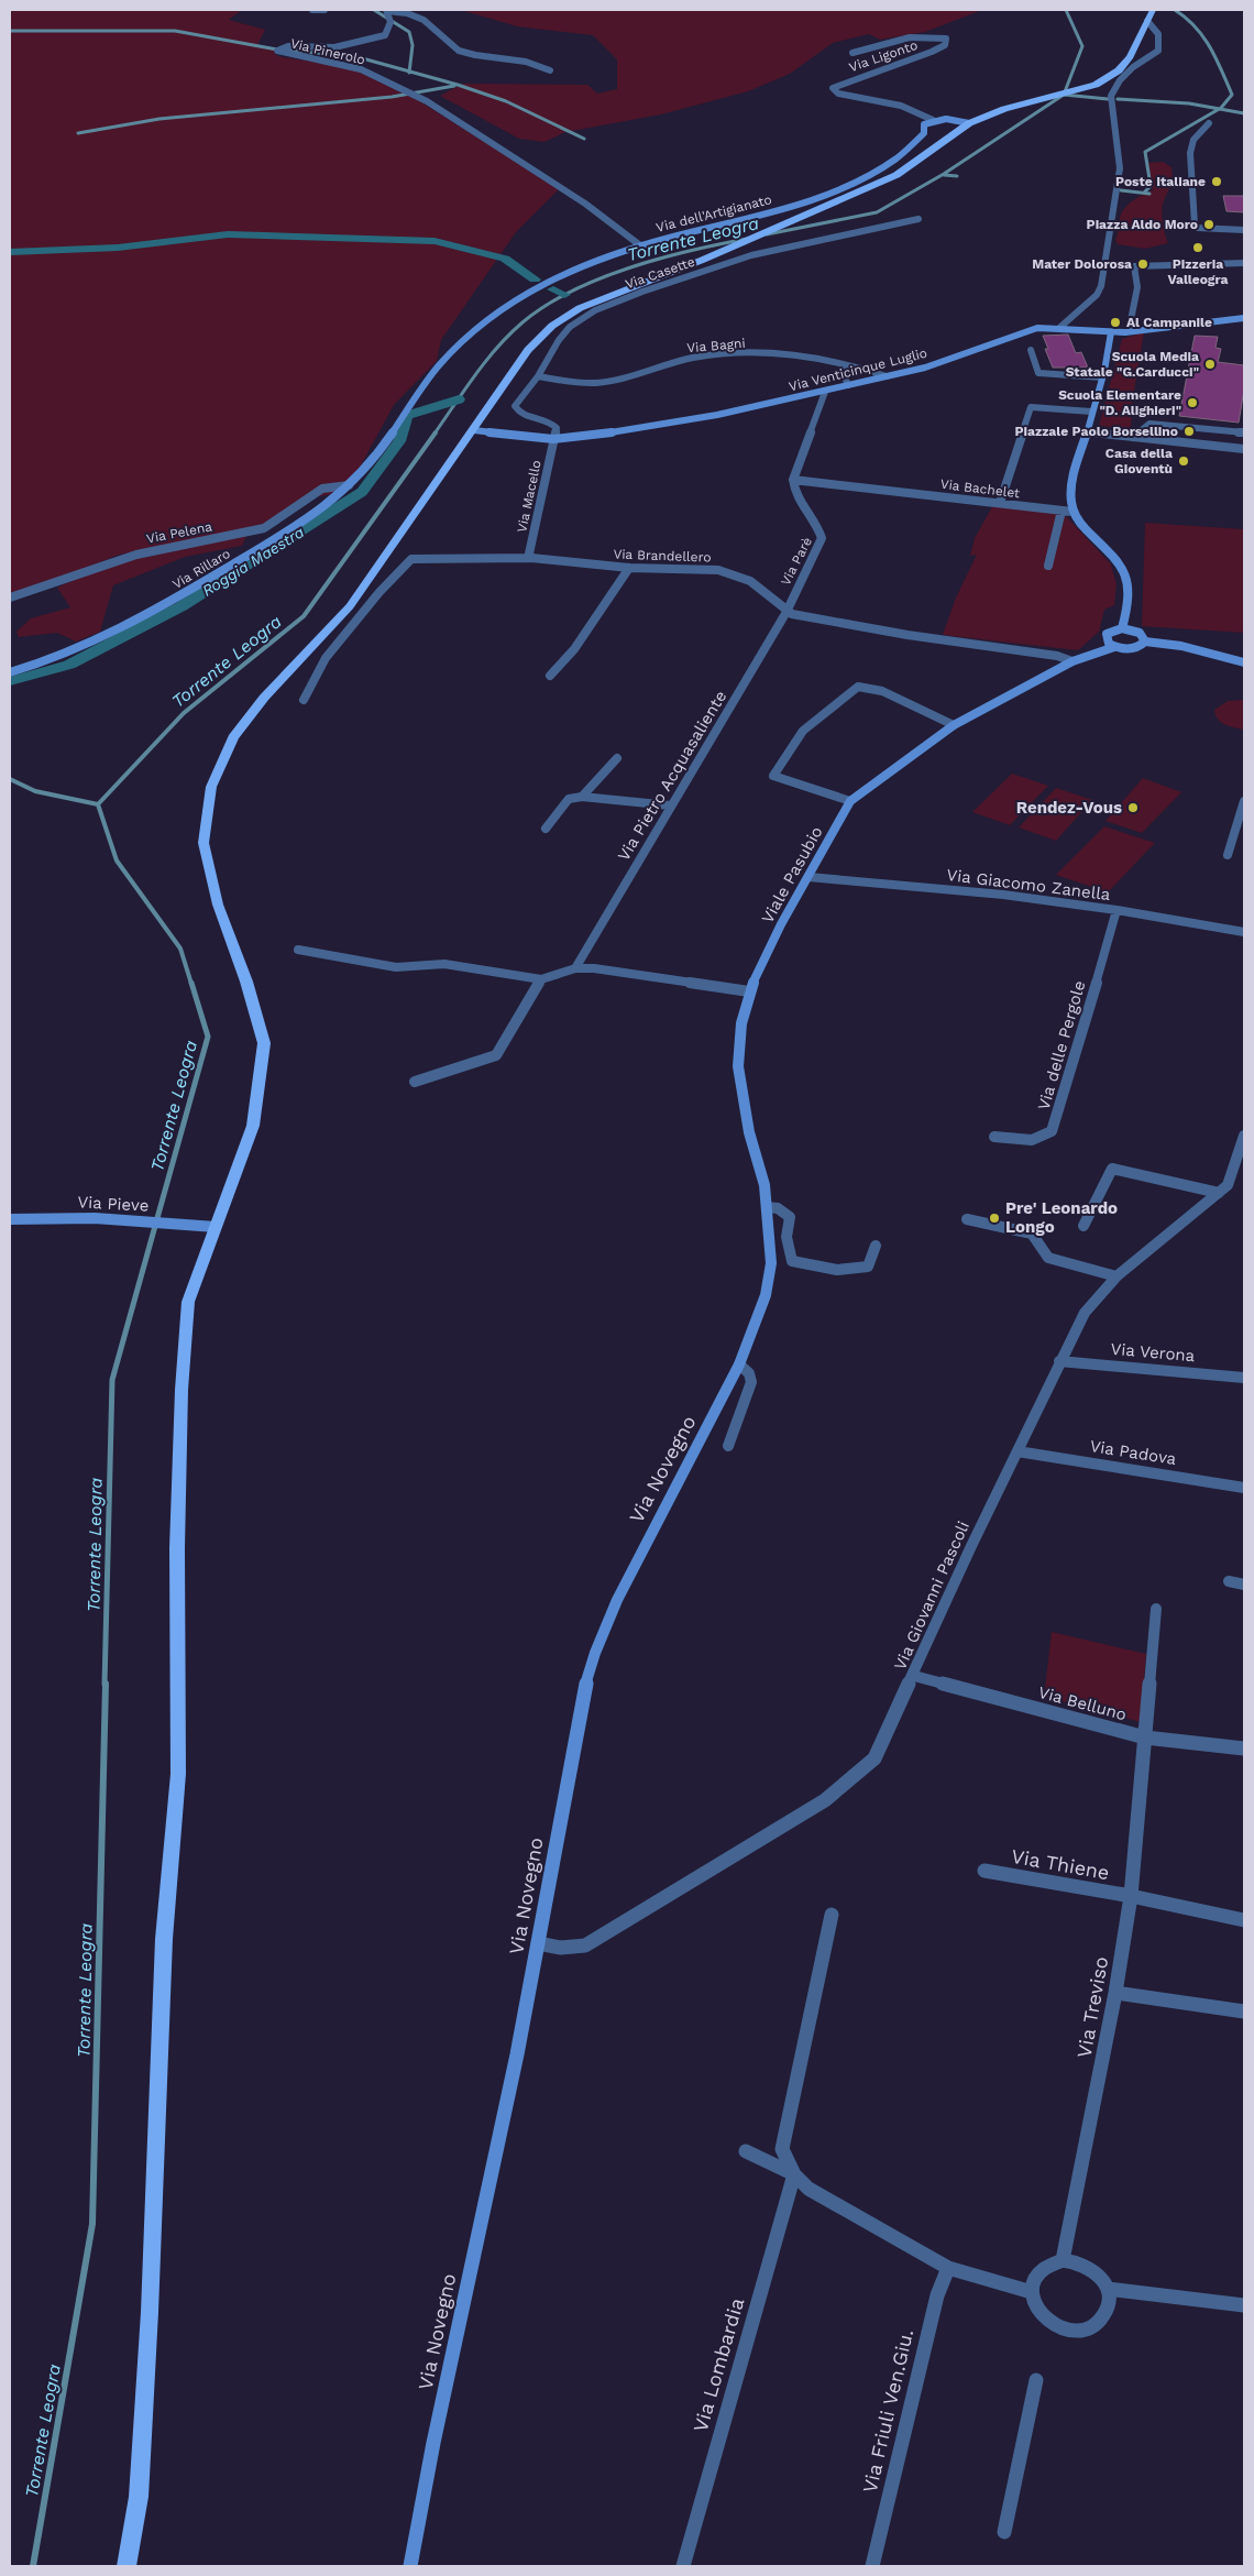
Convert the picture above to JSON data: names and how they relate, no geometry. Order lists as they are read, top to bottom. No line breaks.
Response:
{"streets":{"street":["Via Pinerolo","Via Ligonto","Via dell'Artigianato","Via Casette","Via Bagni","Via Venticinque Luglio","Via Bachelet","Via Macello","Via Pelena","Via Brandellero","Via Parè","Via Rillaro","Via Pietro Acquasaliente","Viale Pasubio","Via Giacomo Zanella","Via delle Pergole","Via Pieve","Via Verona","Via Padova","Via Novegno","Via Giovanni Pascoli","Via Belluno","Via Thiene","Via Treviso","Via Lombardia","Via Friuli Ven.Giu."]},"crossings":[["Via Pinerolo","Via dell'Artigianato"],["Via Ligonto","Via dell'Artigianato"],["Via dell'Artigianato","Via Rillaro"],["Via Casette","Via Bagni"],["Via Casette","Via Venticinque Luglio"],["Via Casette","Via Macello"],["Via Bagni","Via Venticinque Luglio"],["Via Venticinque Luglio","Via Macello"],["Via Bachelet","Via Parè"],["Via Macello","Via Brandellero"],["Via Pelena","Via Rillaro"],["Via Brandellero","Via Pietro Acquasaliente"],["Via Brandellero","Viale Pasubio"],["Via Parè","Via Pietro Acquasaliente"],["Viale Pasubio","Via Giacomo Zanella"],["Viale Pasubio","Via Novegno"],["Via Giacomo Zanella","Via delle Pergole"],["Via Verona","Via Giovanni Pascoli"],["Via Padova","Via Giovanni Pascoli"],["Via Novegno","Via Giovanni Pascoli"],["Via Giovanni Pascoli","Via Belluno"],["Via Belluno","Via Treviso"],["Via Thiene","Via Treviso"]],"water":["Torrente Leogra","Roggia Maestra"],"places":["Poste Italiane","Piazza Aldo Moro","Pizzeria Valleogra","Mater Dolorosa","Al Campanile","Scuola Media Statale \"G.Carducci\"","Scuola Elementare \"D. Alighieri\"","Piazzale Paolo Borsellino","Casa della Gioventù","Rendez-Vous","Pre' Leonardo Longo"]}
